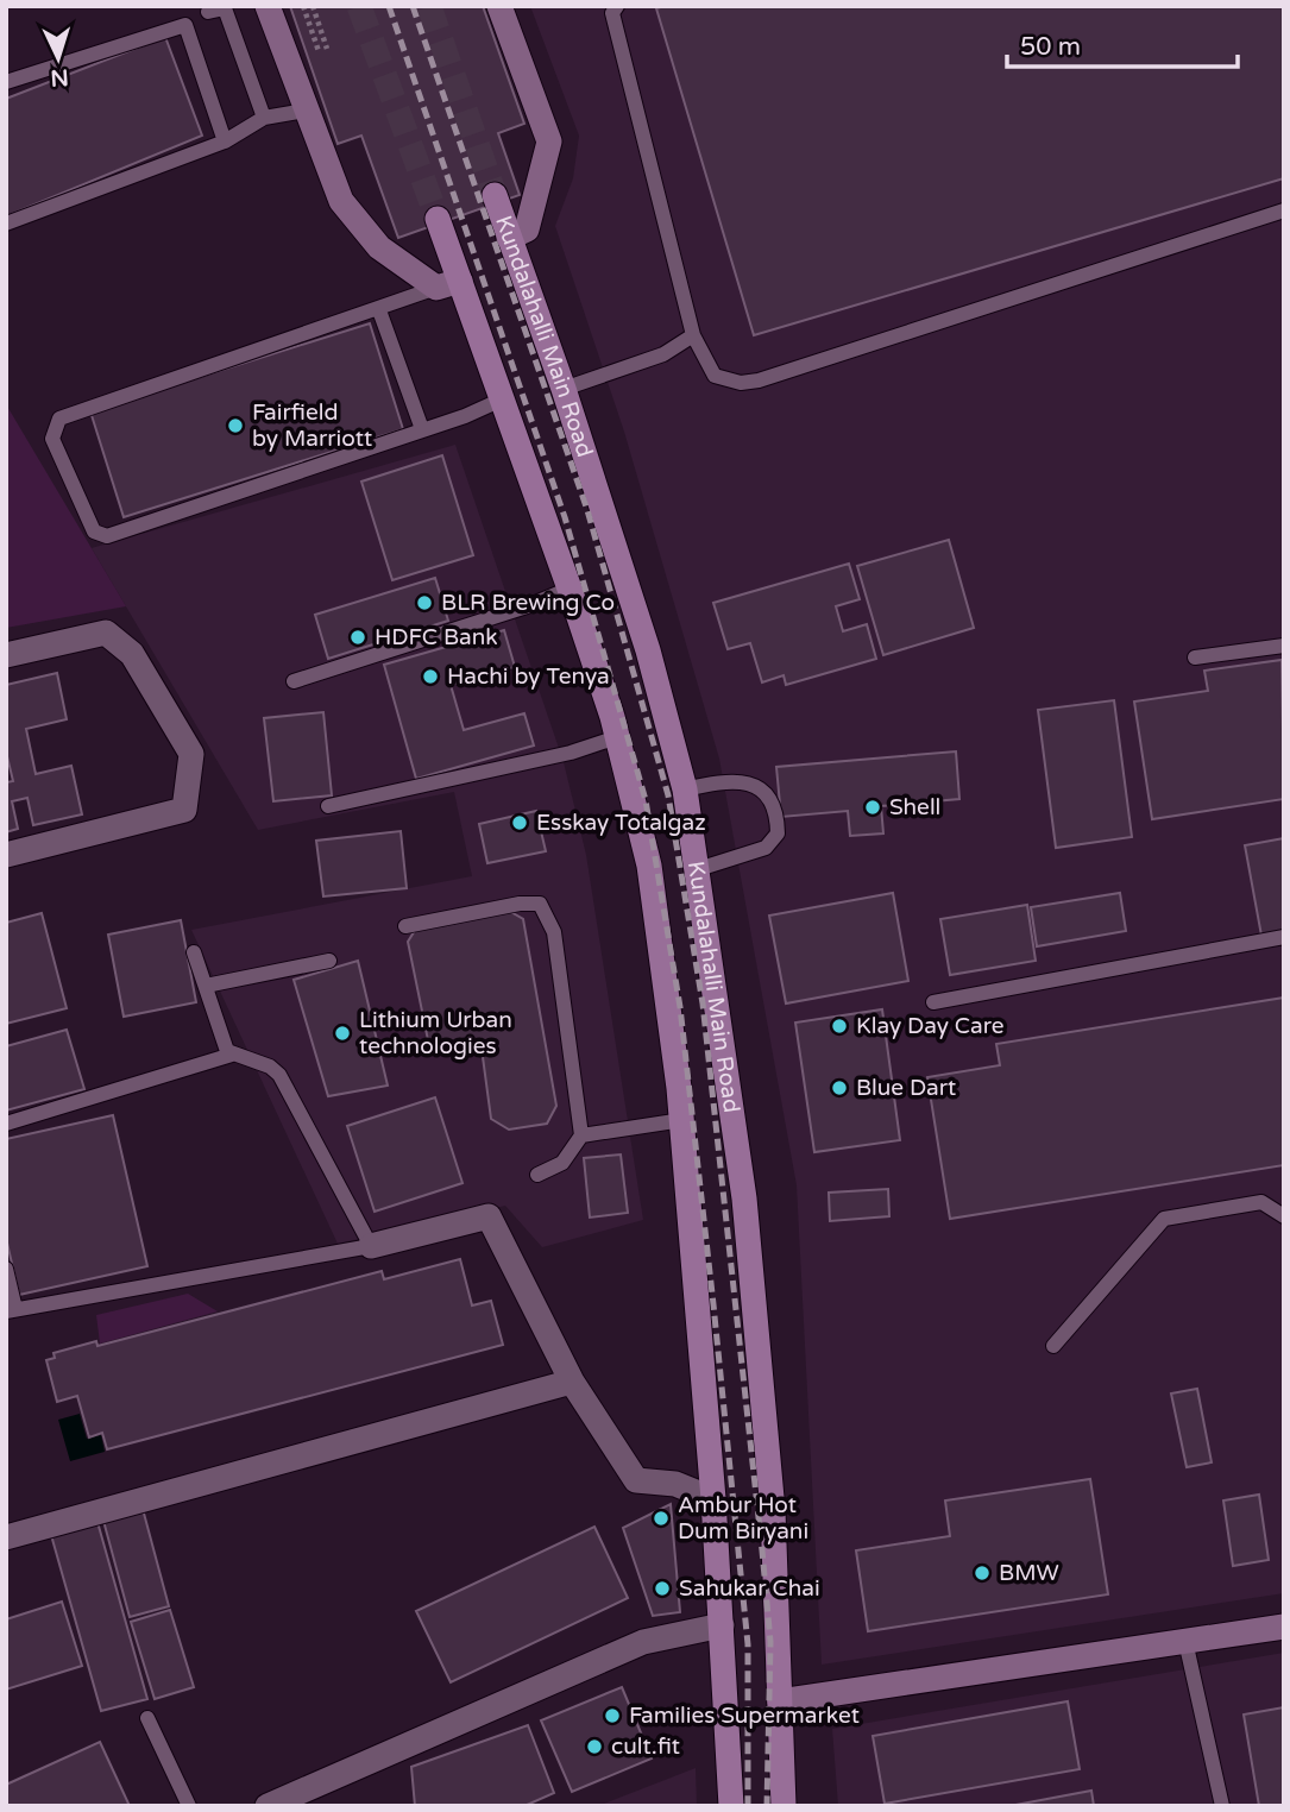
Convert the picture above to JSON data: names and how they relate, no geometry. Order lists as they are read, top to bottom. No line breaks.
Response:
{"streets":{"main road":["Kundalahalli Main Road"]},"places":["Fairfield by Marriott","BLR Brewing Co","HDFC Bank","Hachi by Tenya","Shell","Esskay Totalgaz","Klay Day Care","Lithium Urban technologies","Blue Dart","Ambur Hot Dum Biryani","BMW","Sahukar Chai","Families Supermarket","cult.fit"],"scale_bar":"50 m","north":"bottom"}
